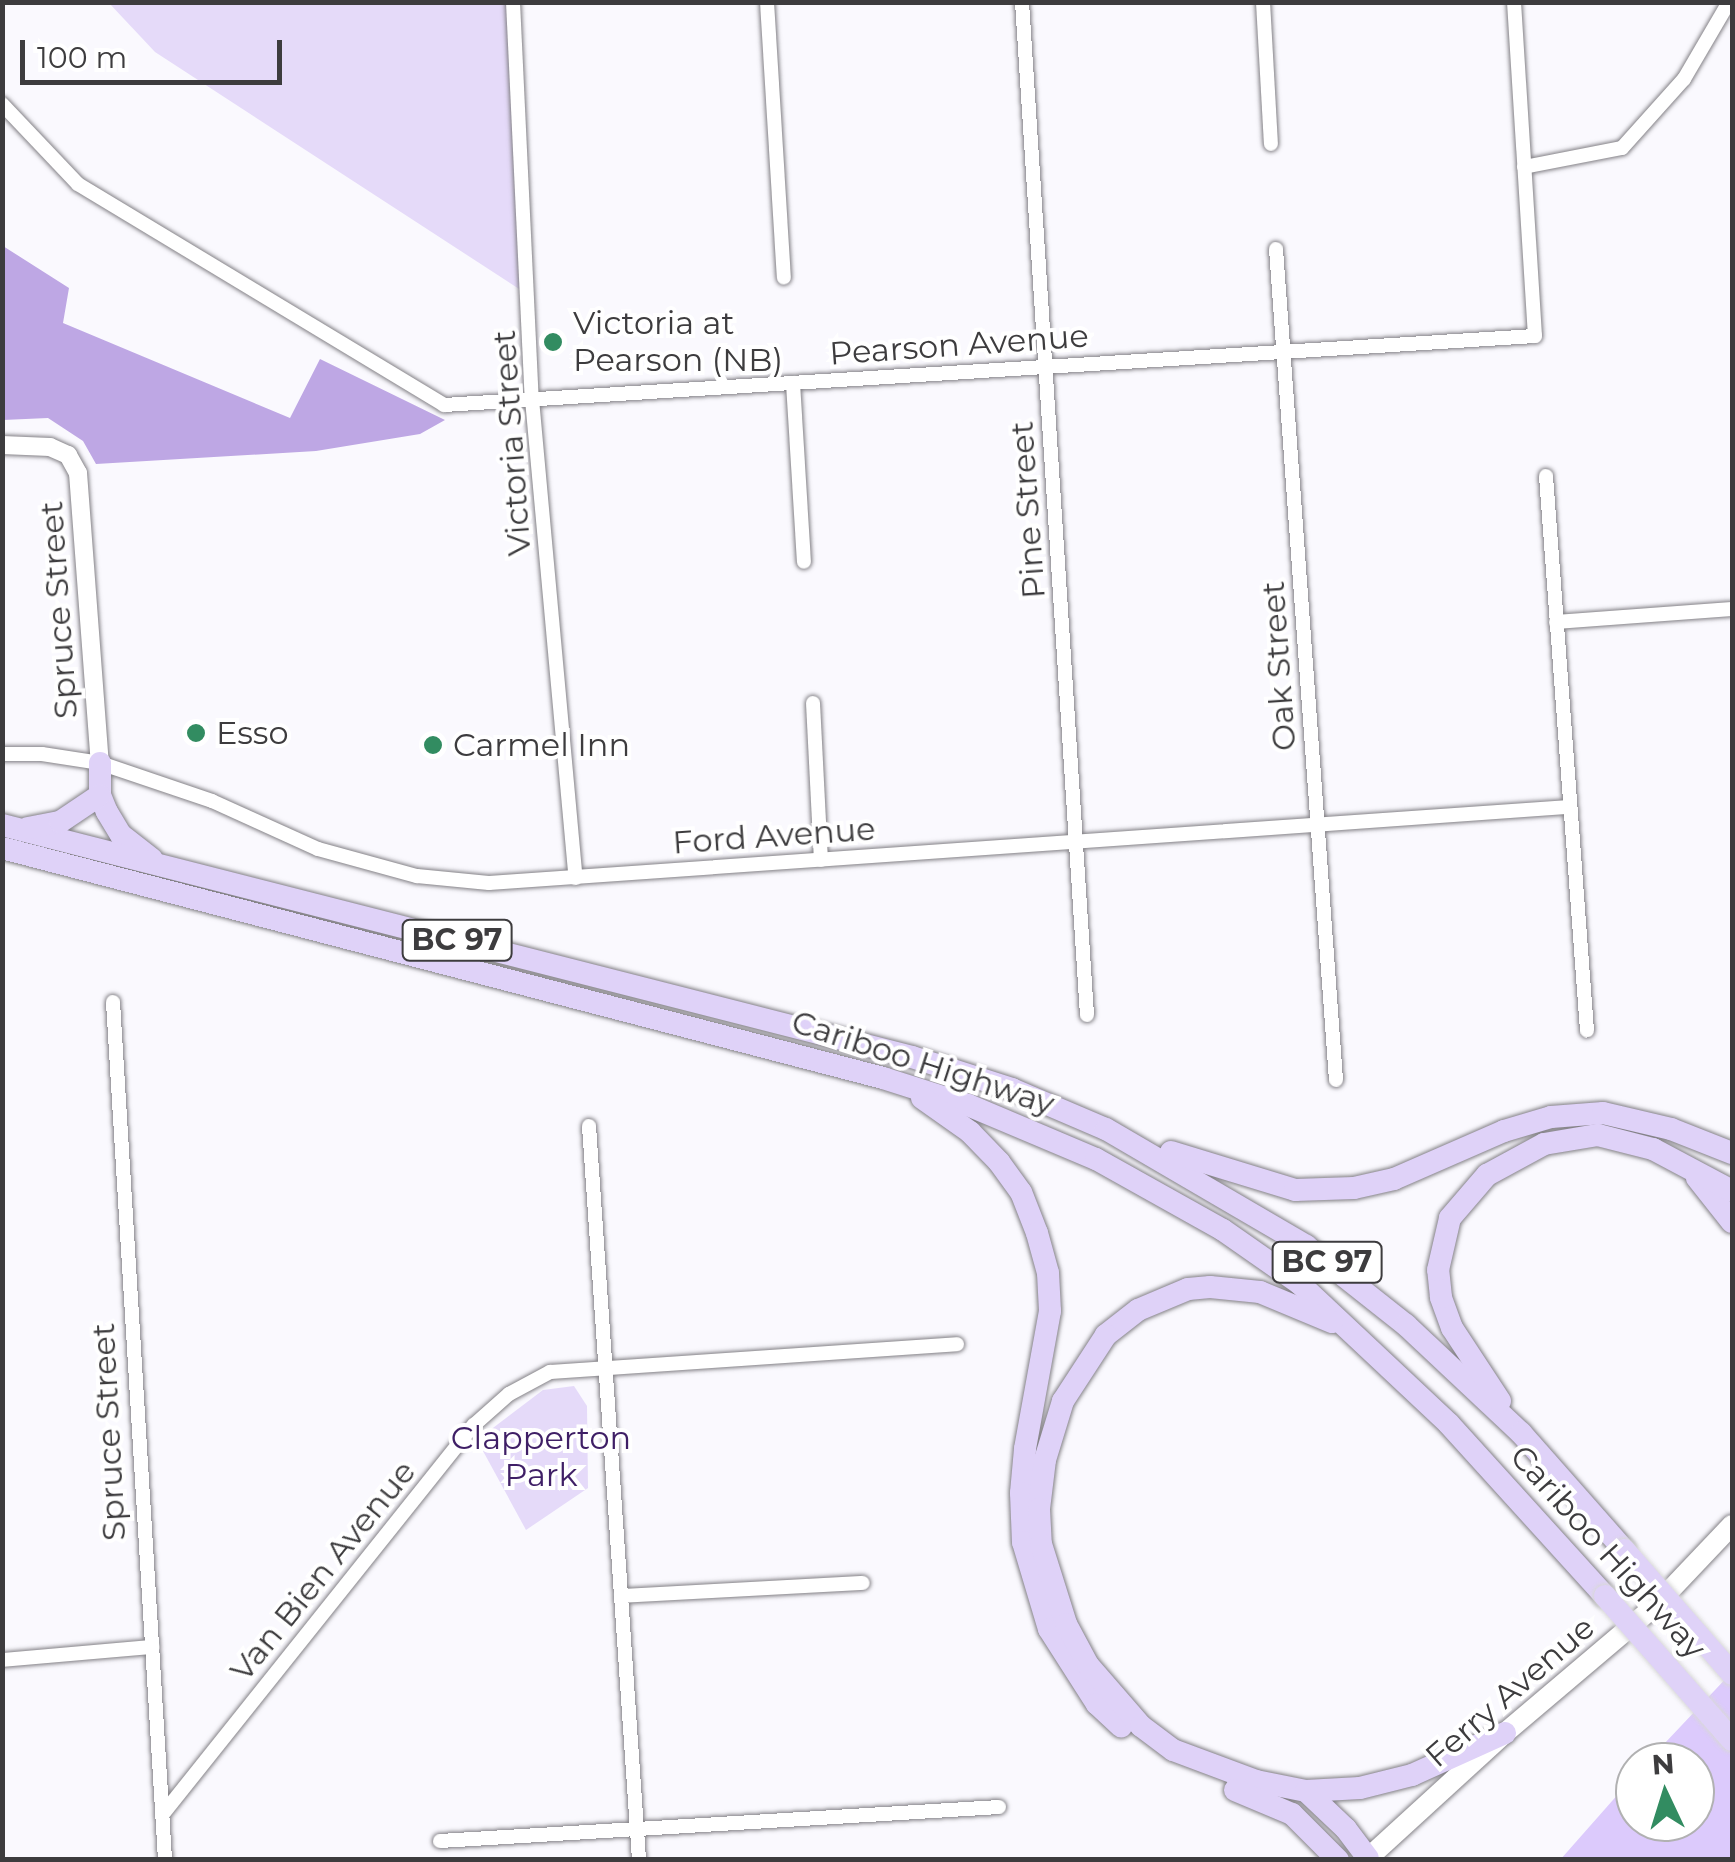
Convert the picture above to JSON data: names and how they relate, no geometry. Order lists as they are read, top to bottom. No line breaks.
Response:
{"streets":{"highway":["BC 97","Cariboo Highway"],"main road":["Ferry Avenue"],"street":["Pearson Avenue","Victoria Street","Pine Street","Spruce Street","Oak Street","Ford Avenue","Van Bien Avenue"]},"crossings":[["Pearson Avenue","Victoria Street"],["Pearson Avenue","Pine Street"],["Pearson Avenue","Oak Street"],["Victoria Street","Ford Avenue"],["Pine Street","Ford Avenue"],["Spruce Street","Ford Avenue"],["Spruce Street","Van Bien Avenue"],["Oak Street","Ford Avenue"]],"parks":["Clapperton Park"],"places":["Victoria at Pearson (NB)","Esso","Carmel Inn"],"scale_bar":"100 m","north":"top"}
